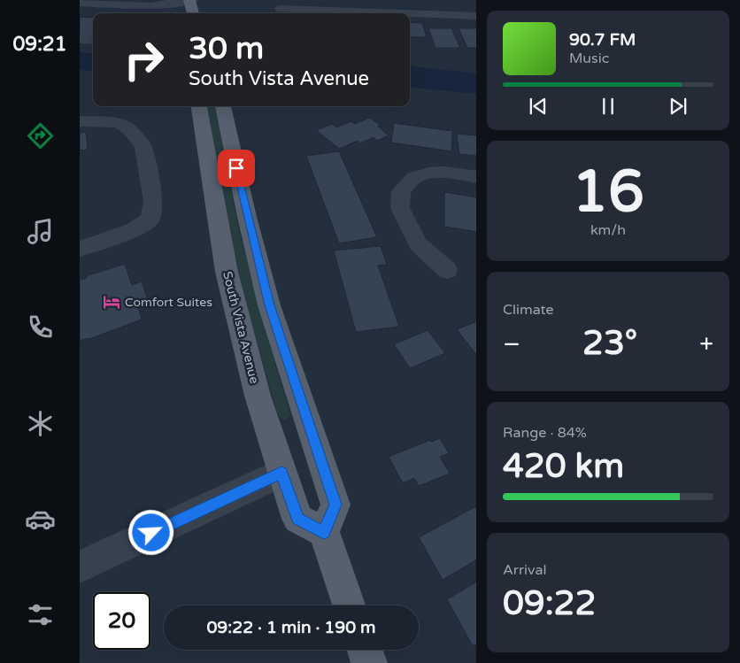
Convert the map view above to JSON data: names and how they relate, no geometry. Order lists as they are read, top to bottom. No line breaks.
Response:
{"streets":{"main road":["South Vista Avenue"]},"places":{"hotel":["Comfort Suites"]},"page":{"tabs":"09:21","turn":["30 m","South Vista Avenue"],"song":["90.7 FM","Music"],"tile":[["16","km/h"],"Climate",["Range · 84%","420 km"],["Arrival","09:22"]],"heat":["−","23°","+"],"limit":"20","trip":"09:22 · 1 min · 190 m"}}
